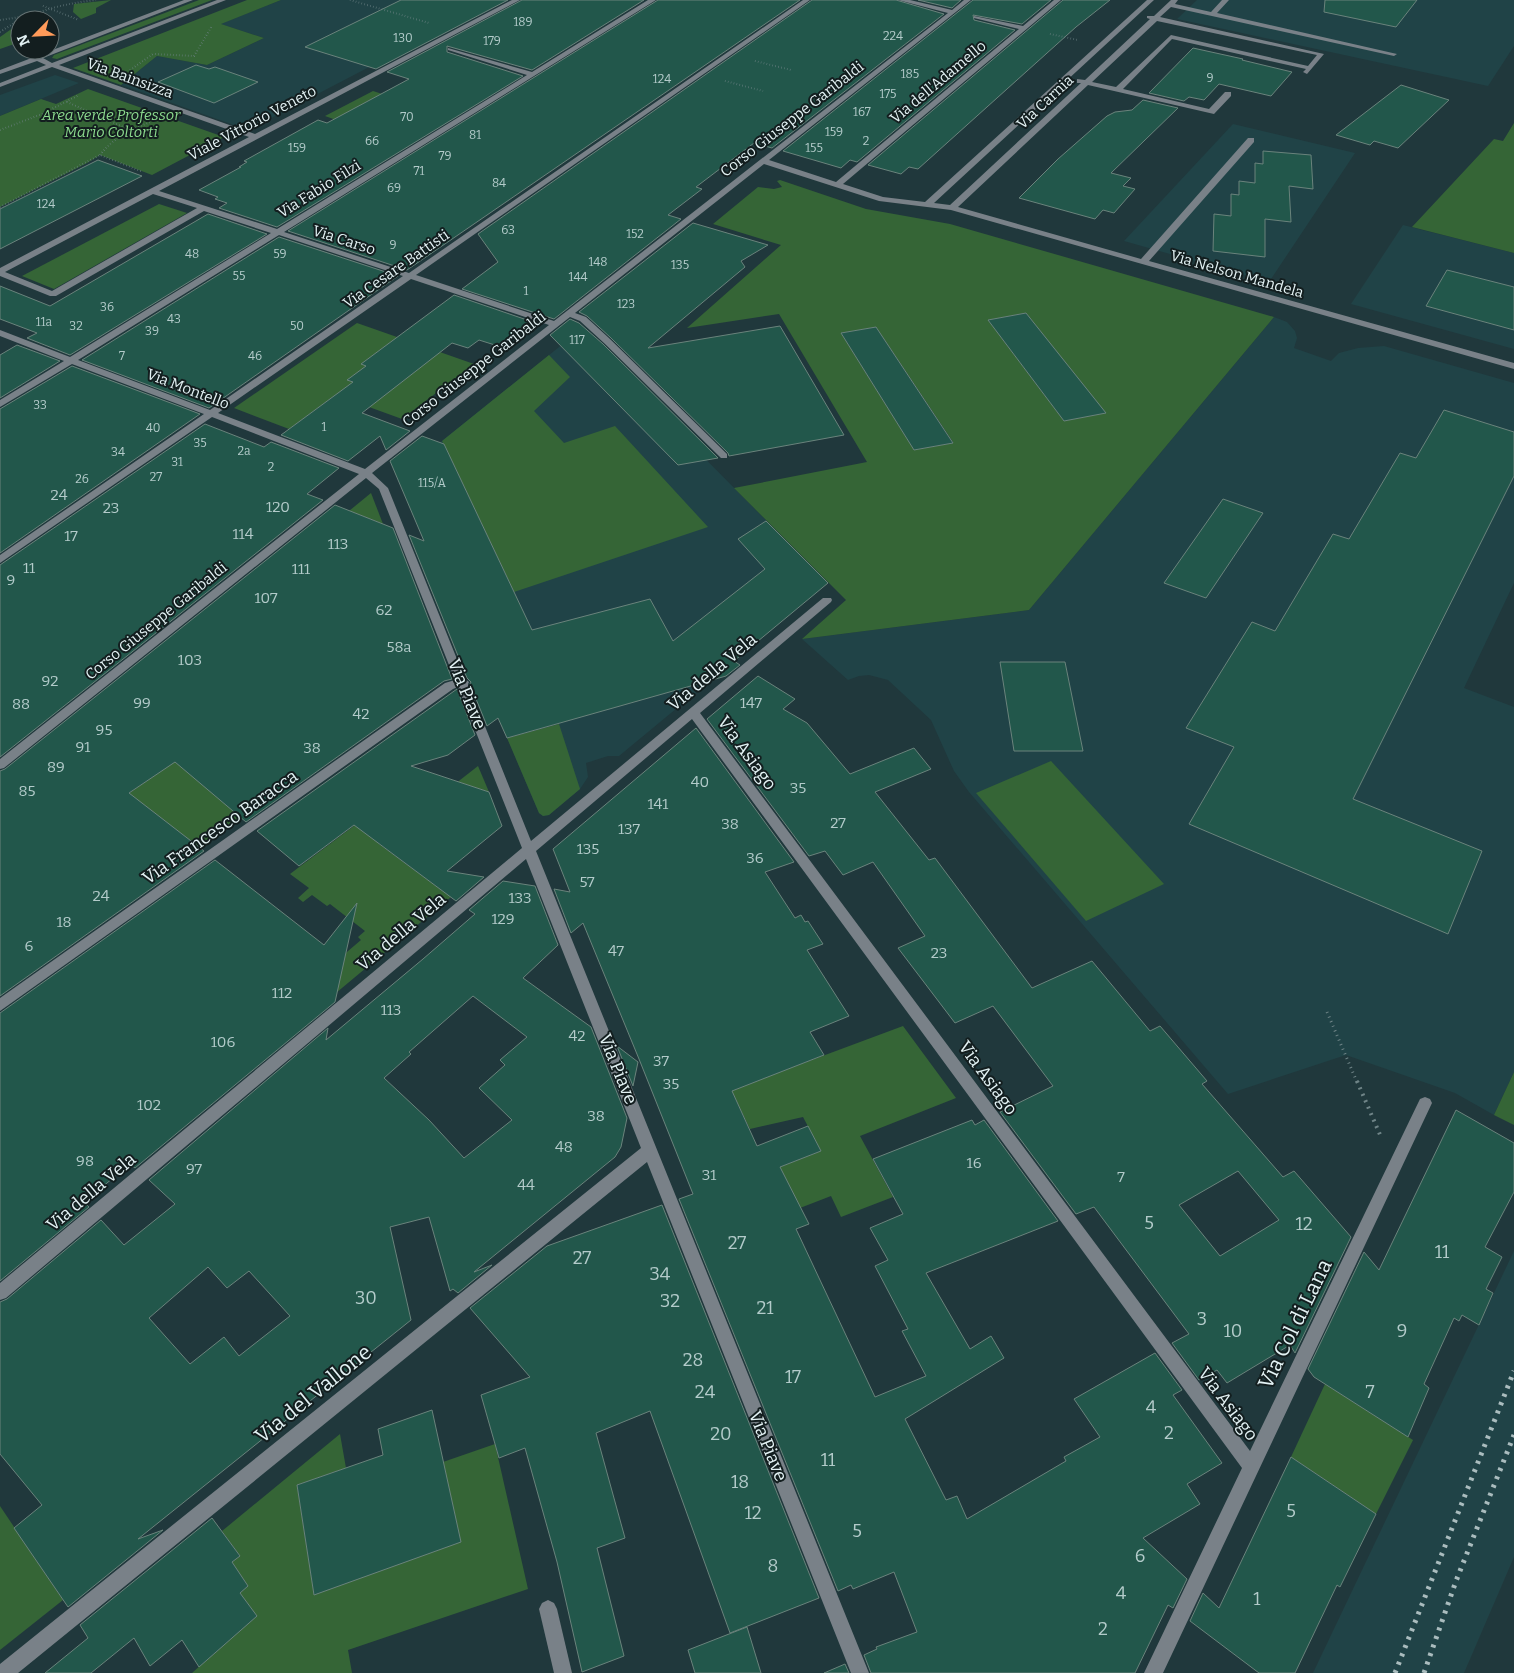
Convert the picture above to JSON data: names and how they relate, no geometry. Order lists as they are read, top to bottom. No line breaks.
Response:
{"streets":{"street":["Via Bainsizza","Via dell'Adamello","Via Carnia","Corso Giuseppe Garibaldi","Viale Vittorio Veneto","Via Fabio Filzi","Via Carso","Via Cesare Battisti","Via Nelson Mandela","Via Montello","Via della Vela","Via Piave","Via Asiago","Via Francesco Baracca","Via Col di Lana","Via del Vallone"]},"crossings":[["Via Bainsizza","Viale Vittorio Veneto"],["Via Carnia","Via Nelson Mandela"],["Corso Giuseppe Garibaldi","Via Carso"],["Corso Giuseppe Garibaldi","Via Montello"],["Corso Giuseppe Garibaldi","Via Piave"],["Viale Vittorio Veneto","Via Carso"],["Via Fabio Filzi","Via Carso"],["Via Fabio Filzi","Via Montello"],["Via Carso","Via Cesare Battisti"],["Via Cesare Battisti","Via Montello"],["Via Montello","Via Piave"],["Via della Vela","Via Piave"],["Via della Vela","Via Asiago"],["Via Piave","Via Francesco Baracca"],["Via Piave","Via del Vallone"],["Via Asiago","Via Col di Lana"]],"parks":["Area verde Professor Mario Coltorti"],"house_numbers":["189","224","130","179","185","9","124","175","167","70","159","81","66","2","159","155","79","71","84","69","124","63","152","9","48","59","148","135","55","144","1","123","36","43","11a","32","50","39","117","7","46","33","1","40","35","2a","34","31","2","27","26","115/A","24","120","23","114","17","113","11","111","9","107","62","58a","103","92","99","147","88","42","95","91","38","89","40","35","85","141","27","38","137","135","36","57","24","133","129","18","6","47","23","112","113","42","106","37","35","102","38","48","98","16","97","31","7","44","5","12","27","11","27","34","30","32","21","3","10","9","28","17","24","7","4","2","20","11","18","5","12","5","6","8","4","1","2"],"north":"bottom left"}
